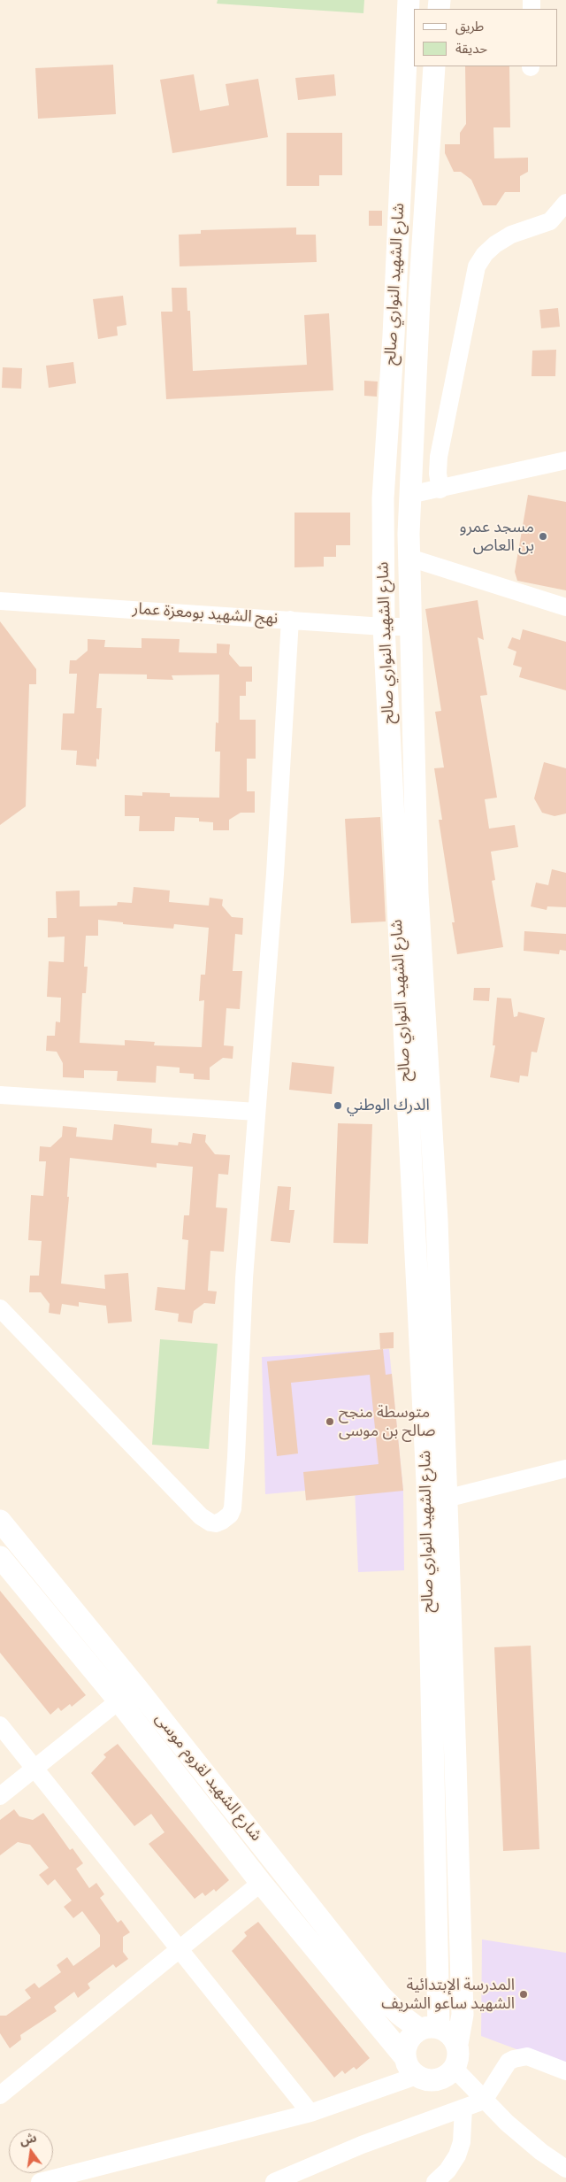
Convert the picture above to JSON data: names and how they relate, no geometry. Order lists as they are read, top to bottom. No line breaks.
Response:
{"streets":{"street":["شارع الشهيد النواري صالح","نهج الشهيد بومعزة عمار","شارع الشهيد لقروم موسى"]},"crossings":[["شارع الشهيد النواري صالح","نهج الشهيد بومعزة عمار"],["شارع الشهيد النواري صالح","شارع الشهيد لقروم موسى"]],"places":["مسجد عمرو بن العاص","الدرك الوطني","متوسطة منجح صالح بن موسى","المدرسة الإبتدائية الشهيد ساعو الشريف"],"legend":["طريق","حديقة"],"north":"top"}
